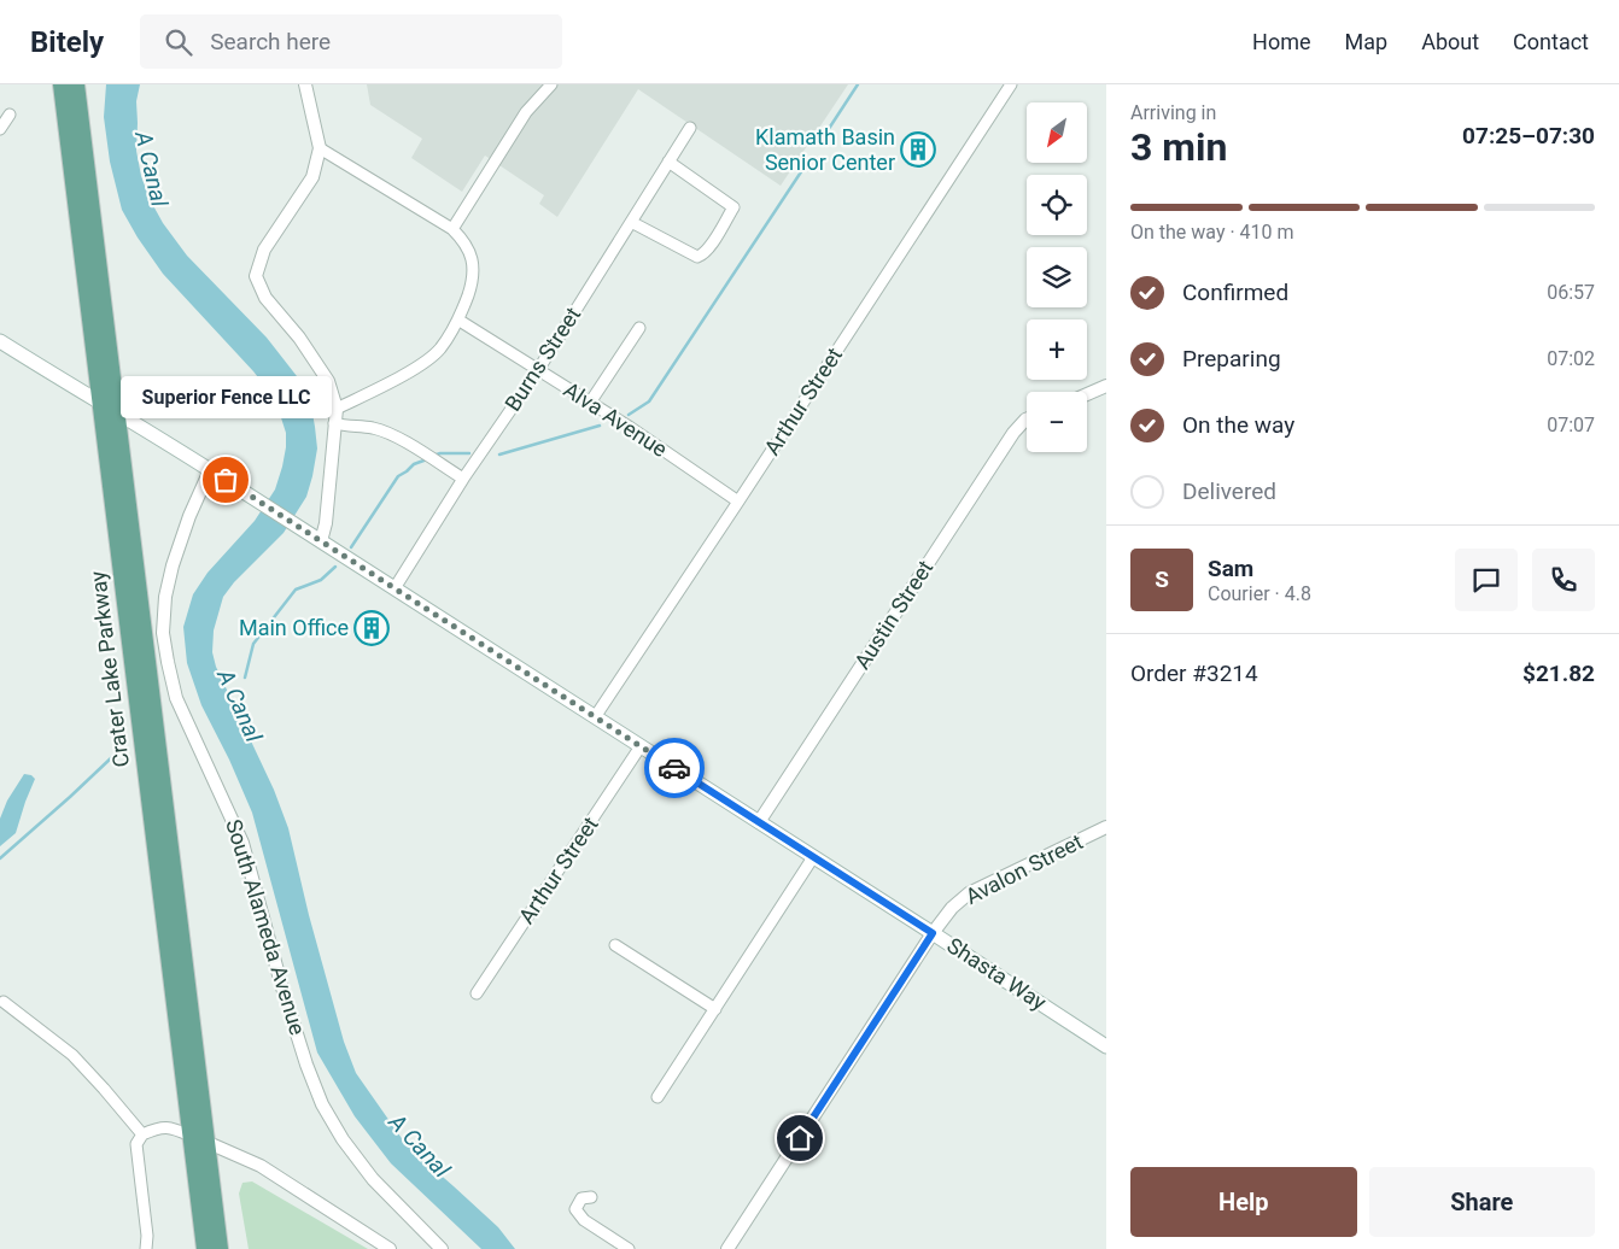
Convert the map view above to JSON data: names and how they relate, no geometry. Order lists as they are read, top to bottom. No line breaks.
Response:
{"streets":{"main road":["Crater Lake Parkway","Shasta Way"],"street":["Burns Street","Arthur Street","Alva Avenue","Austin Street","Avalon Street","South Alameda Avenue"]},"crossings":[["Burns Street","Alva Avenue"],["Burns Street","Shasta Way"],["Arthur Street","Alva Avenue"],["Arthur Street","Shasta Way"],["Austin Street","Shasta Way"],["Crater Lake Parkway","Shasta Way"],["Avalon Street","Shasta Way"],["South Alameda Avenue","Shasta Way"]],"water":["A Canal"],"places":{"building":["Klamath Basin Senior Center","Main Office"],"other":["Superior Fence LLC"]},"north":"bottom left","page":{"header":"Bitely","search":"Search here","nav":["Home","Map","About","Contact"],"heading":["3 min","Arriving in","07:25–07:30"],"panel":["Sam","Courier · 4.8","Order #3214","$21.82"],"map_buttons":["+","−"],"bar":"On the way · 410 m","list":[["Confirmed","06:57"],["Preparing","07:02"],["On the way","07:07"],"Delivered"],"bubble":"Superior Fence LLC","round":"S","buttons":["Help","Share"]}}
